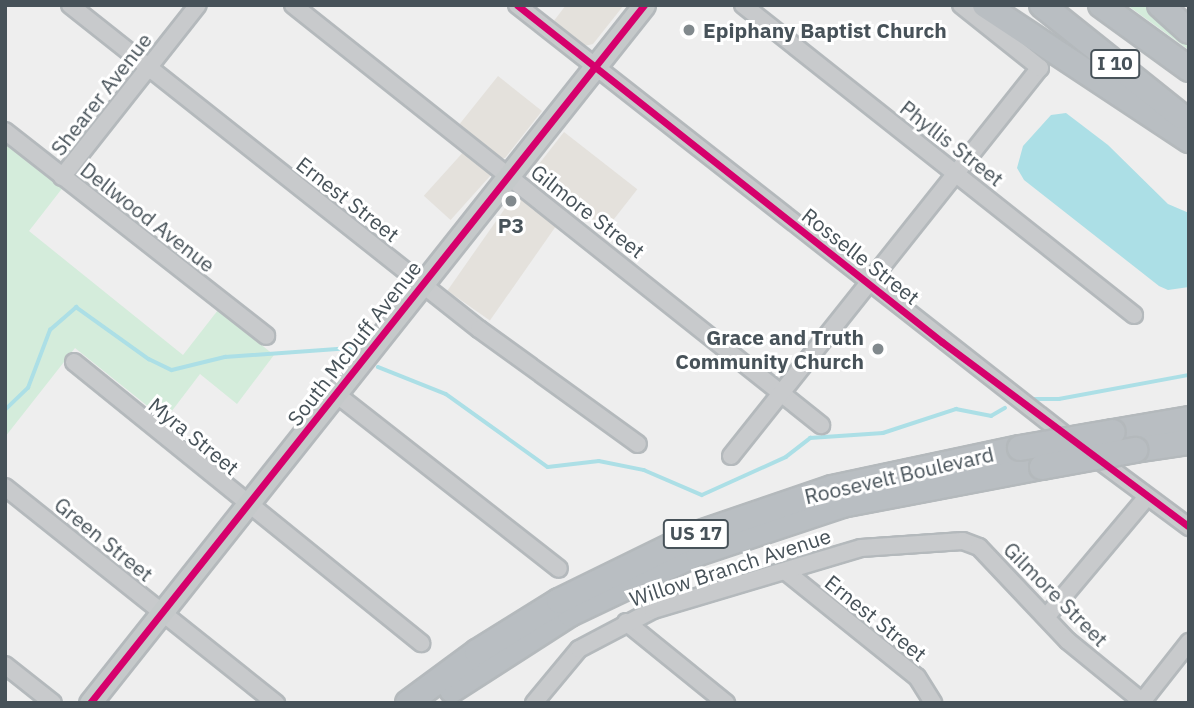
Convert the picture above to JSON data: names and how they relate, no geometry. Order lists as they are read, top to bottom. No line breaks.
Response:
{"streets":{"highway":["I 10","Roosevelt Boulevard","US 17"],"main road":["South McDuff Avenue"],"street":["Shearer Avenue","Phyllis Street","Ernest Street","Gilmore Street","Dellwood Avenue","Rosselle Street","Myra Street","Green Street","Willow Branch Avenue"]},"crossings":[["Shearer Avenue","Ernest Street"],["Shearer Avenue","Dellwood Avenue"],["Ernest Street","South McDuff Avenue"],["Ernest Street","Willow Branch Avenue"],["Gilmore Street","South McDuff Avenue"],["Gilmore Street","Willow Branch Avenue"],["Rosselle Street","South McDuff Avenue"],["South McDuff Avenue","Myra Street"],["South McDuff Avenue","Green Street"]],"places":["Epiphany Baptist Church","P3","Grace and Truth Community Church"]}
